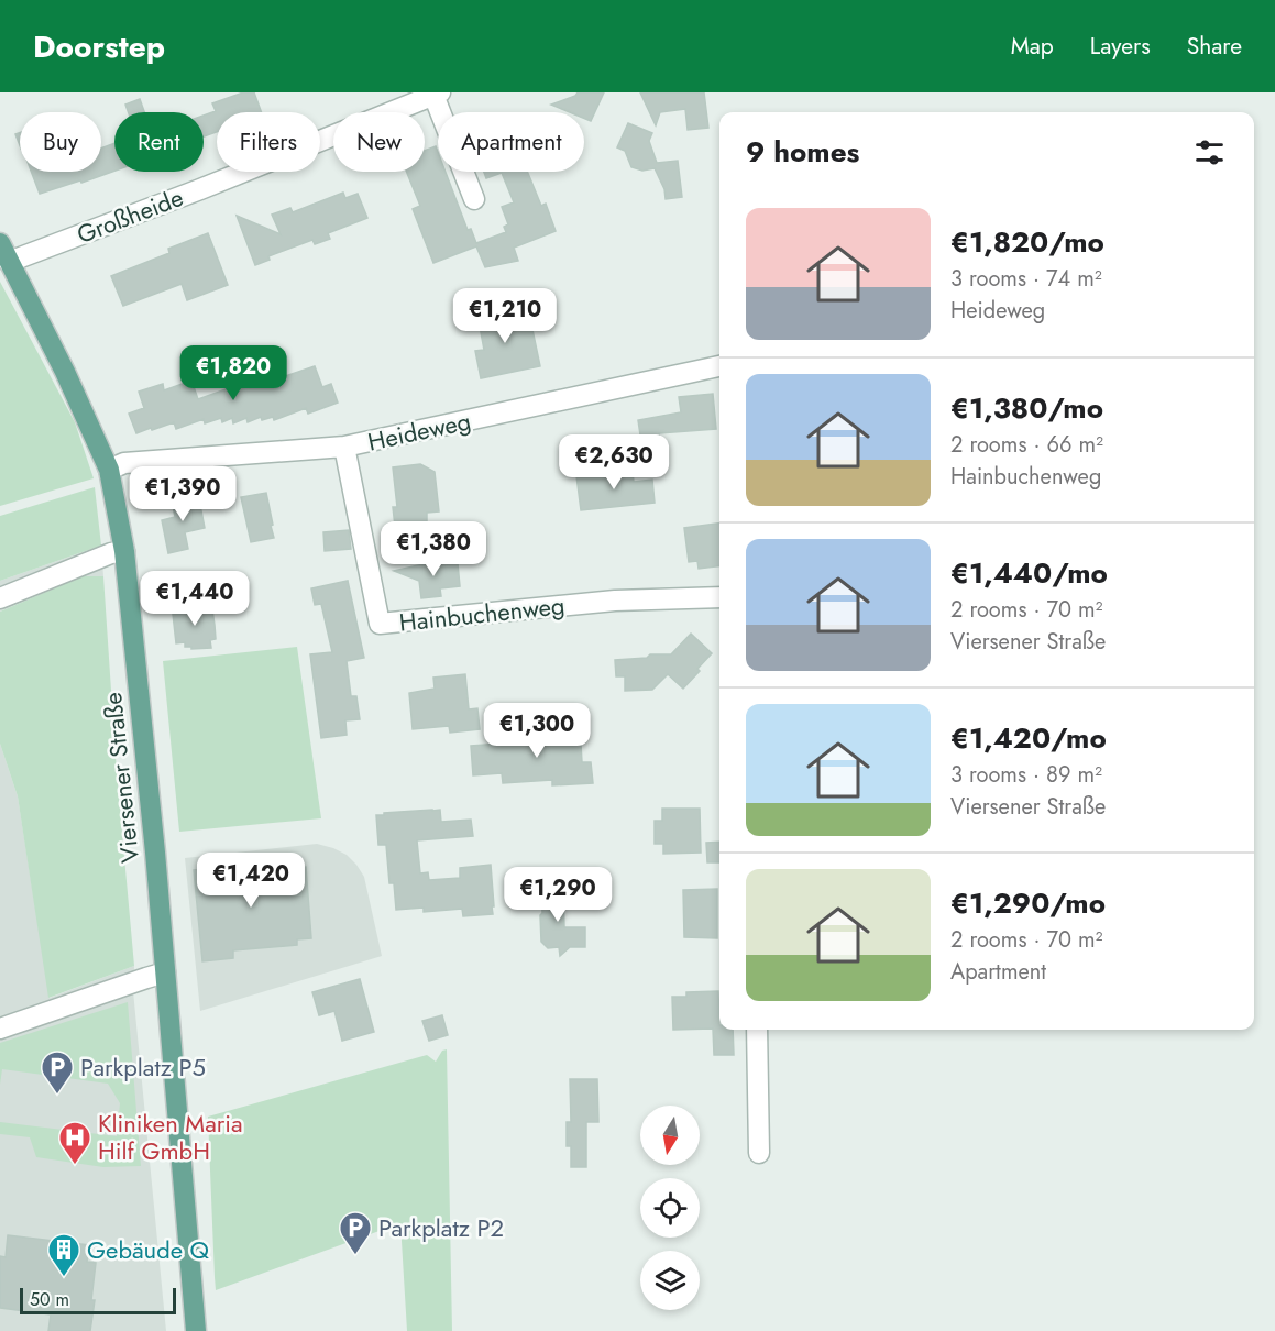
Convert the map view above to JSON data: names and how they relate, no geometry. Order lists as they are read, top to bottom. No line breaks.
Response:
{"streets":{"main road":["Viersener Straße"],"street":["Großheide","Heideweg","Hainbuchenweg"]},"crossings":[["Großheide","Viersener Straße"],["Heideweg","Hainbuchenweg"],["Heideweg","Viersener Straße"]],"places":{"parking":["Parkplatz P5","Parkplatz P2"],"hospital":["Kliniken Maria Hilf GmbH"],"building":["Gebäude Q"]},"scale_bar":"50 m","north":"bottom","page":{"header":"Doorstep","nav":["Map","Layers","Share"],"chip":["Buy","Rent","Filters","New","Apartment"],"heading":"9 homes","list":[{"name":"€1,820/mo","note":"3 rooms · 74 m² · Heideweg"},{"name":"€1,380/mo","note":"2 rooms · 66 m² · Hainbuchenweg"},{"name":"€1,440/mo","note":"2 rooms · 70 m² · Viersener Straße"},{"name":"€1,420/mo","note":"3 rooms · 89 m² · Viersener Straße"},{"name":"€1,290/mo","note":"2 rooms · 70 m² · Apartment"}],"price":["€1,210","€1,820","€2,630","€1,390","€1,380","€1,440","€1,300","€1,420","€1,290"],"scale":"50 m"}}
